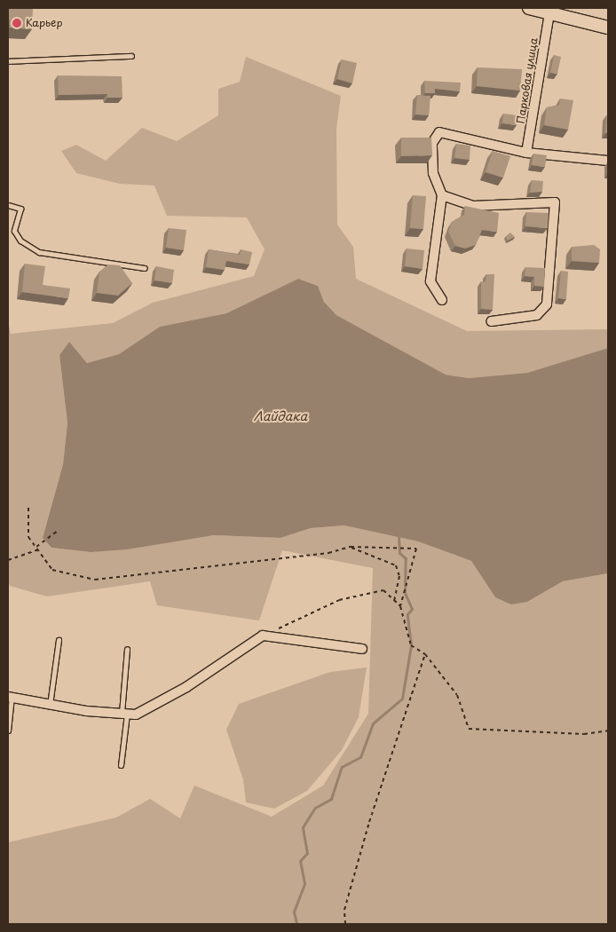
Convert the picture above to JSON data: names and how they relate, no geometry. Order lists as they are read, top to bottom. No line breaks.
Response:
{"streets":{"street":["Парковая улица"]},"water":["Лайдака"],"places":["Карьер"]}
